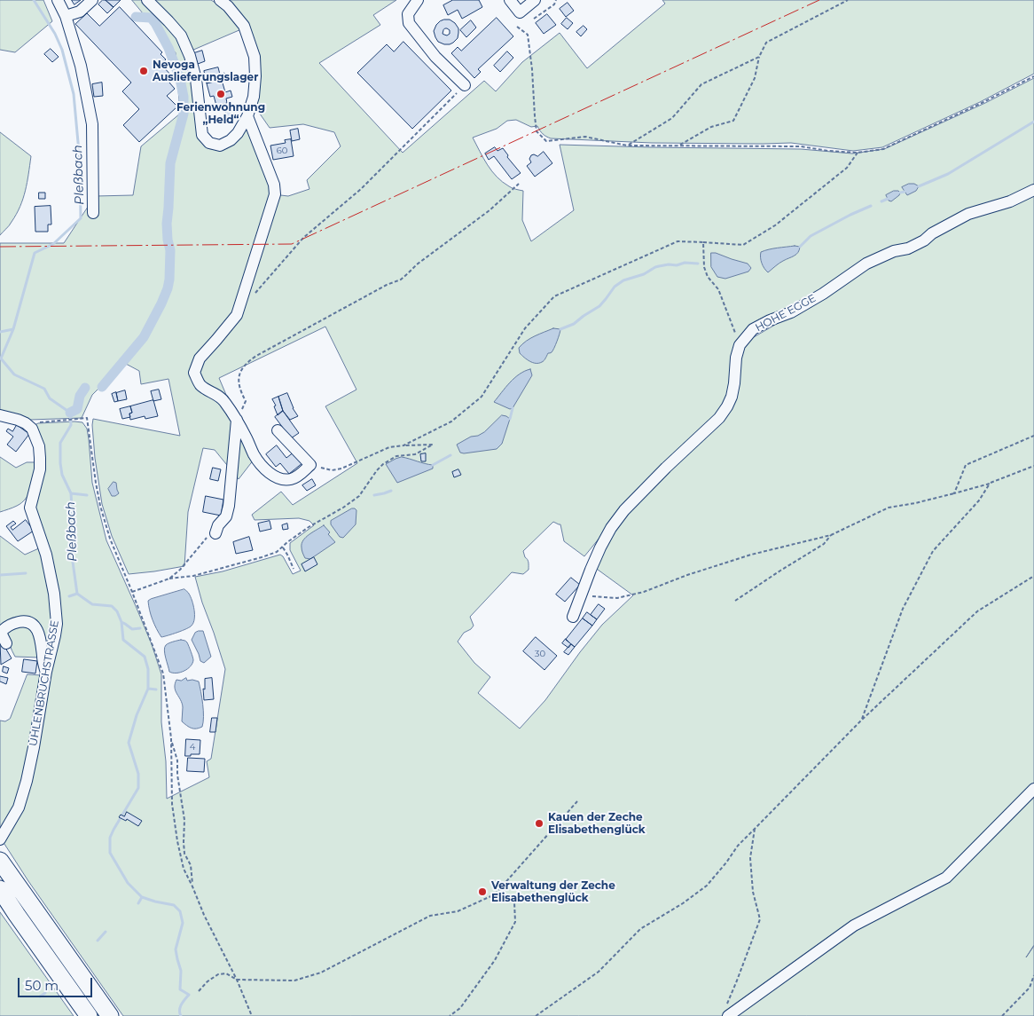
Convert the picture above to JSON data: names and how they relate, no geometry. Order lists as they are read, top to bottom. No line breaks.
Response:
{"streets":{"street":["HOHE EGGE","UHLENBRUCHSTRASSE"]},"water":["Pleßbach"],"places":["Nevoga Auslieferungslager","Ferienwohnung „Held“","Kauen der Zeche Elisabethenglück","Verwaltung der Zeche Elisabethenglück"],"house_numbers":["60","30","4"],"scale_bar":"50 m"}
